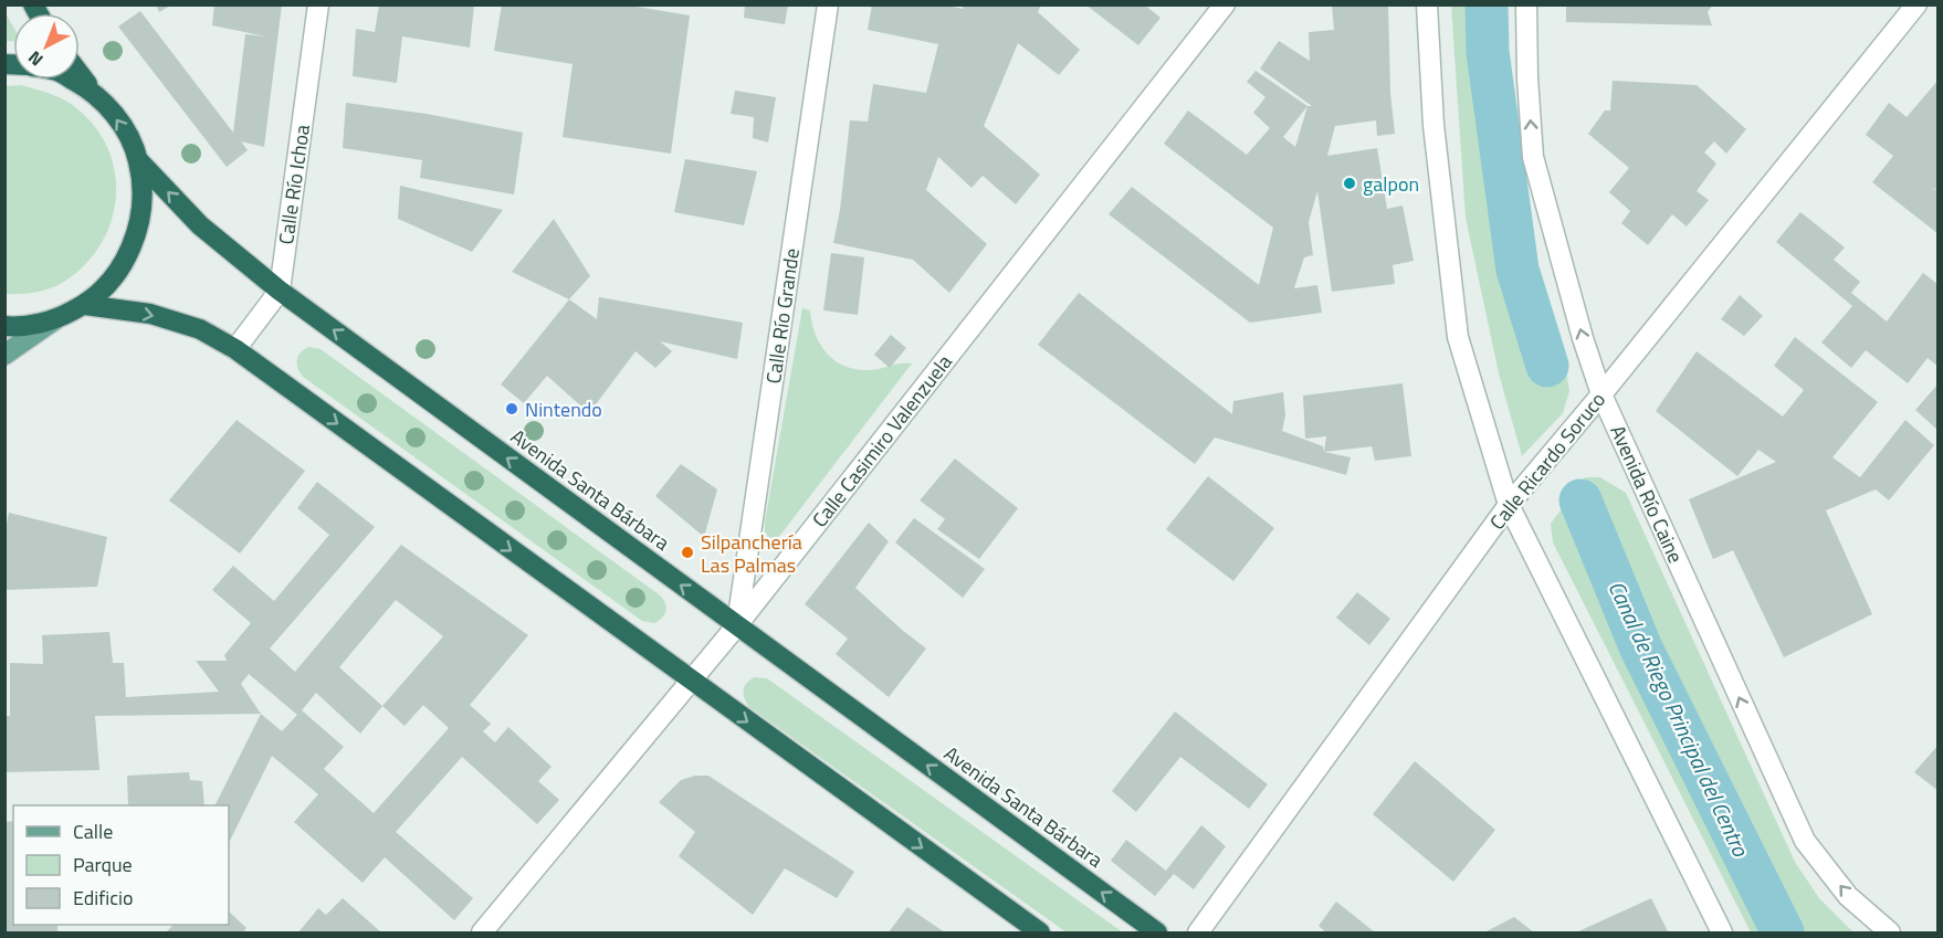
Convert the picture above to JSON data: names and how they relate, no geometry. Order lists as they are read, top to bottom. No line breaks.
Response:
{"streets":{"highway":["Avenida Santa Bárbara"],"street":["Calle Río Ichoa","Calle Río Grande","Calle Casimiro Valenzuela","Calle Ricardo Soruco","Avenida Río Caine"]},"crossings":[["Calle Río Ichoa","Avenida Santa Bárbara"],["Calle Río Grande","Calle Casimiro Valenzuela"],["Calle Río Grande","Avenida Santa Bárbara"],["Calle Casimiro Valenzuela","Avenida Santa Bárbara"],["Calle Ricardo Soruco","Avenida Río Caine"]],"water":["Canal de Riego Principal del Centro"],"places":["galpon","Nintendo","Silpanchería Las Palmas"],"legend":["Calle","Parque","Edificio"],"north":"bottom left"}
